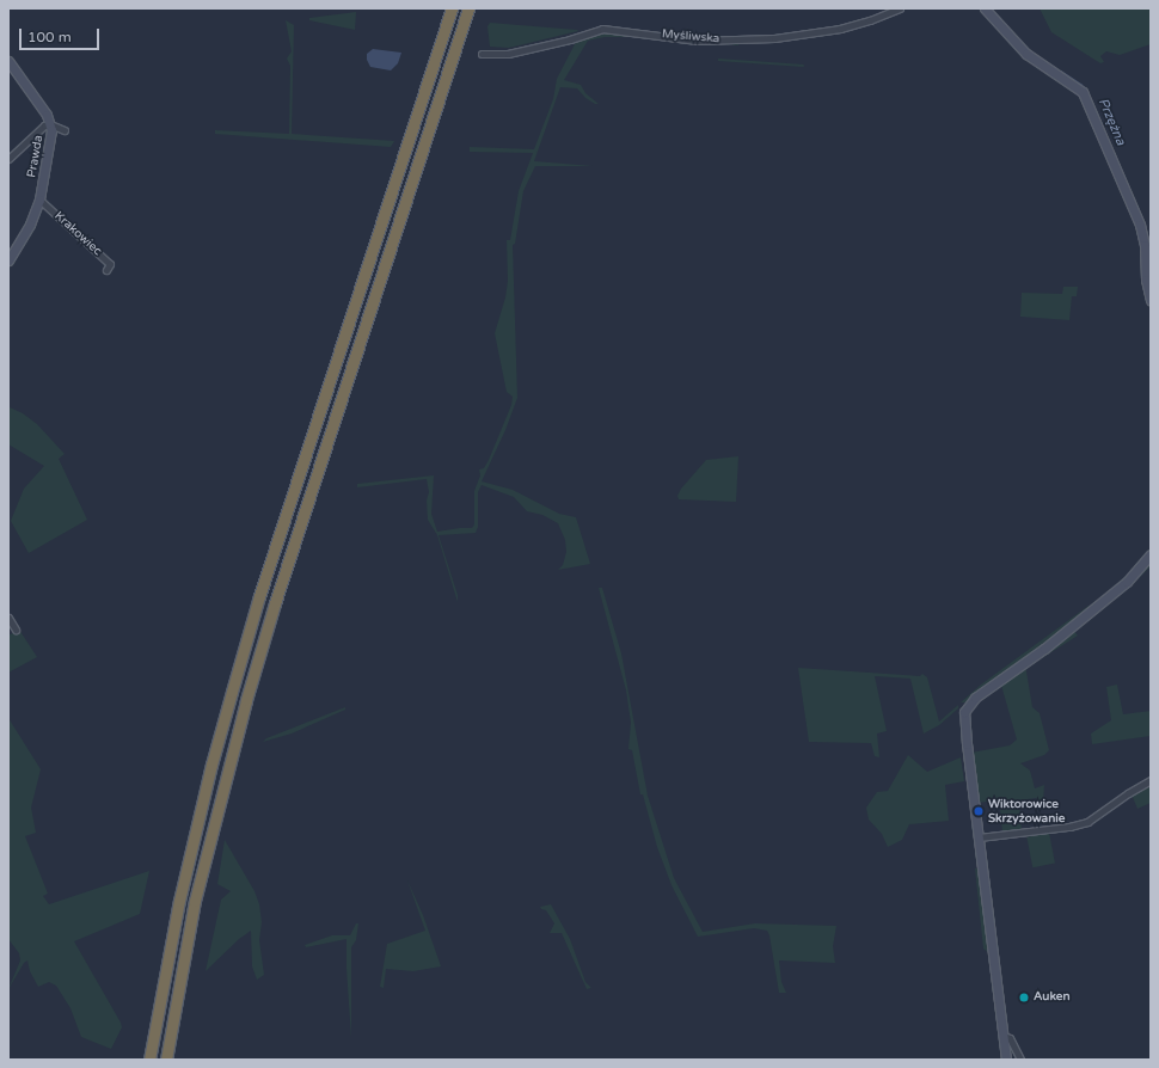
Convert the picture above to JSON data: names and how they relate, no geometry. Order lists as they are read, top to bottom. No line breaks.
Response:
{"streets":{"street":["Myśliwska","Prawda","Krakowiec"]},"crossings":[["Prawda","Krakowiec"]],"water":["Przężna"],"places":["Wiktorowice Skrzyżowanie","Auken"],"scale_bar":"100 m"}
